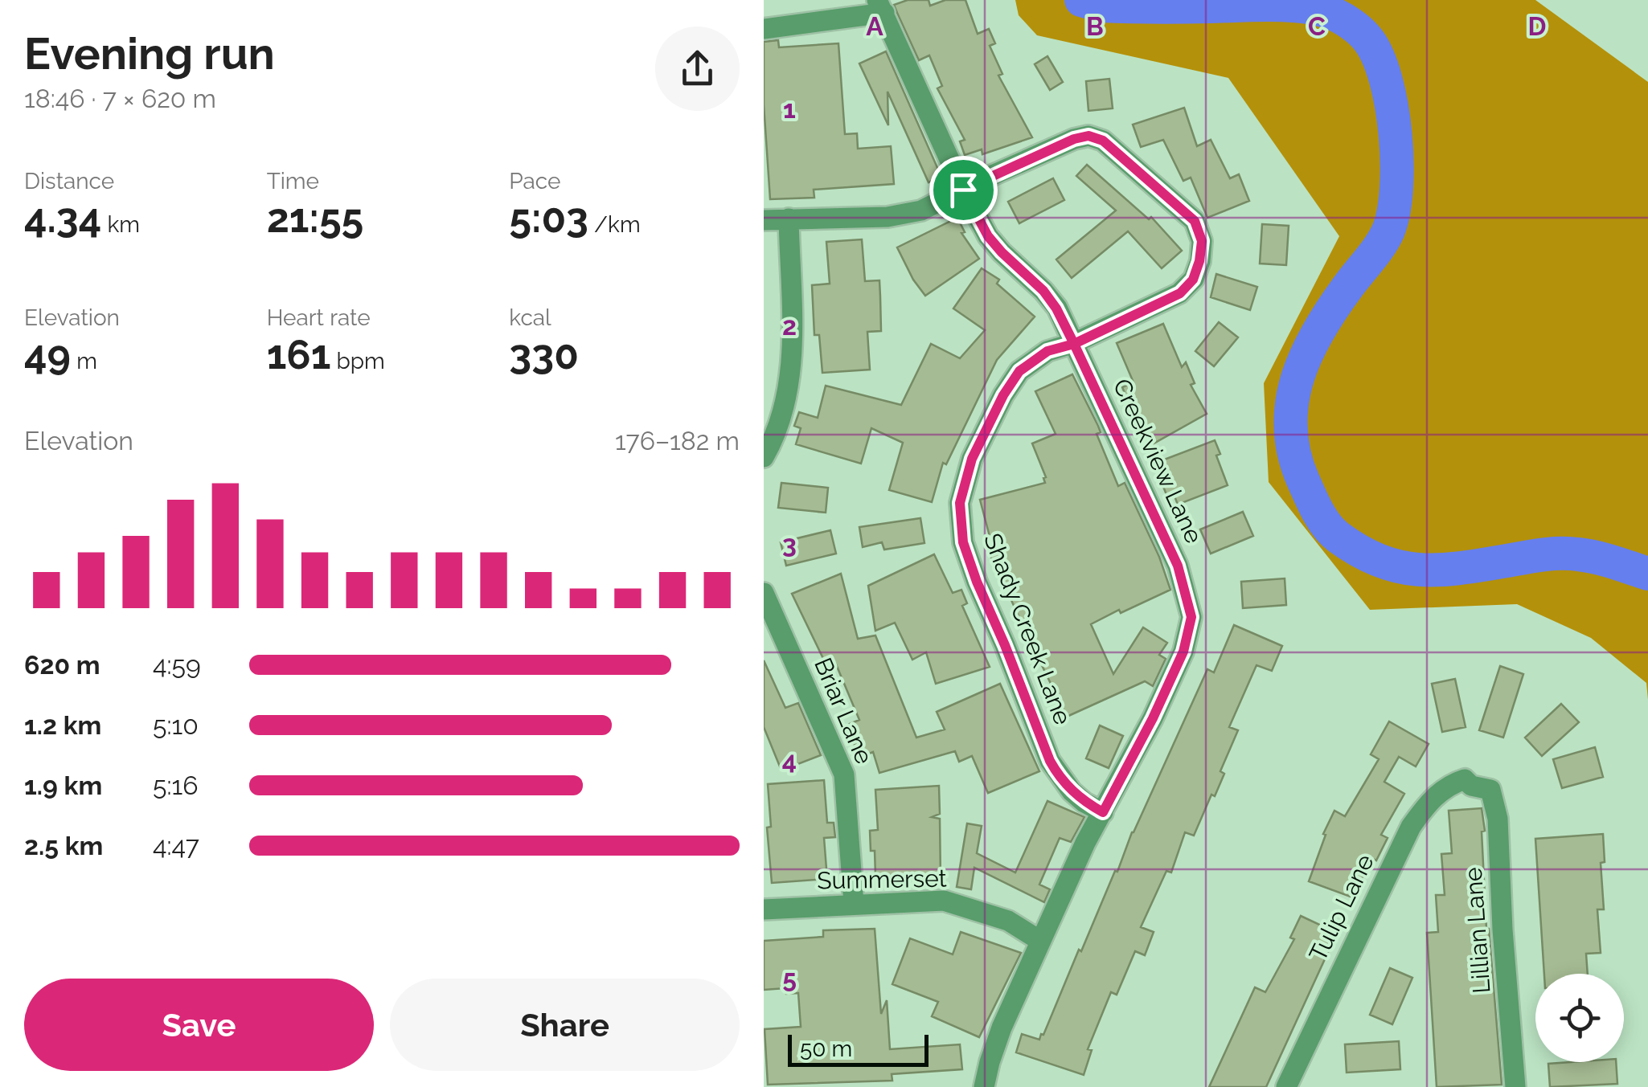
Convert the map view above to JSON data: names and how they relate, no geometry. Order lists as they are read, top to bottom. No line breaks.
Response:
{"streets":{"street":["Creekview Lane","Shady Creek Lane","Briar Lane","Summerset","Tulip Lane","Lillian Lane"]},"crossings":[["Creekview Lane","Shady Creek Lane"],["Creekview Lane","Summerset"],["Briar Lane","Summerset"],["Tulip Lane","Lillian Lane"]],"scale_bar":"50 m","page":{"heading":["Evening run","18:46 · 7 × 620 m"],"stats":[["Distance","4.34 km"],["Time","21:55"],["Pace","5:03 /km"],["Elevation","49 m"],["Heart rate","161 bpm"],["kcal","330"]],"chart":["Elevation","176–182 m"],"list":[{"name":"620 m","note":"4:59"},{"name":"1.2 km","note":"5:10"},{"name":"1.9 km","note":"5:16"},{"name":"2.5 km","note":"4:47"}],"buttons":["Save","Share"],"scale":"50 m"},"grid":{"columns":["A","B","C","D"],"rows":["1","2","3","4","5"]}}
